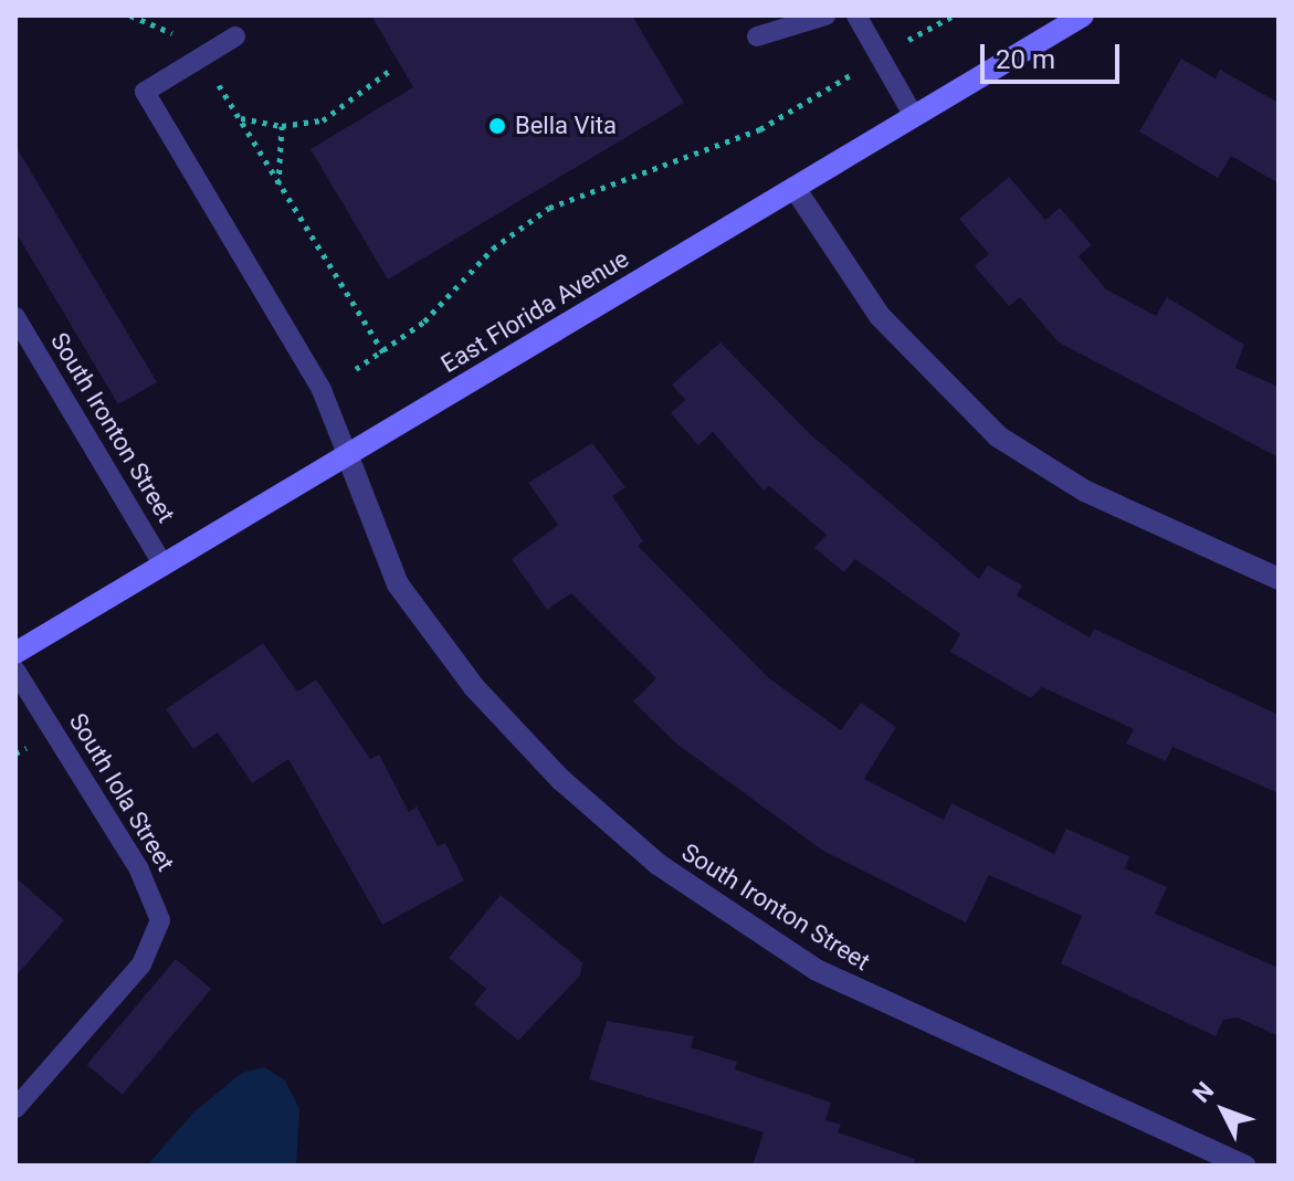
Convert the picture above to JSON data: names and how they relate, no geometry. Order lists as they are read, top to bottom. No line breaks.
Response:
{"streets":{"street":["East Florida Avenue","South Ironton Street"],"lane":["South Iola Street"]},"crossings":[["East Florida Avenue","South Ironton Street"]],"places":["Bella Vita"],"scale_bar":"20 m","north":"top left"}
